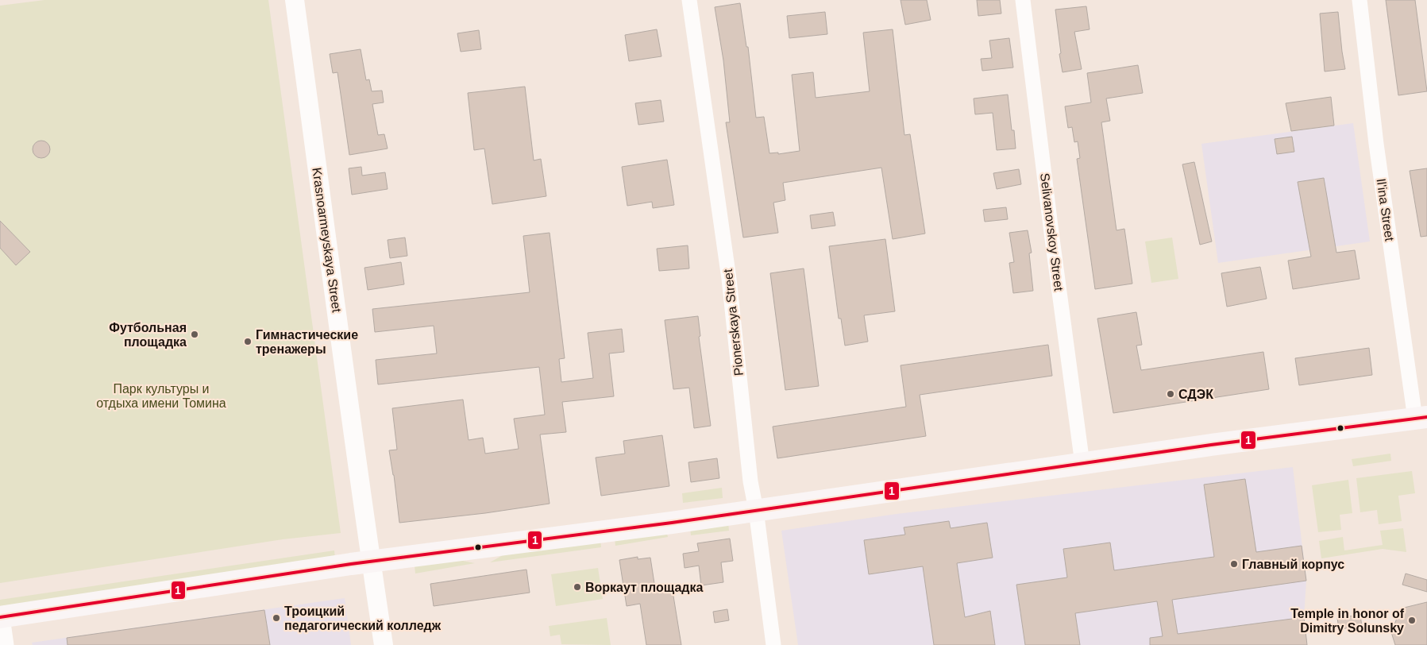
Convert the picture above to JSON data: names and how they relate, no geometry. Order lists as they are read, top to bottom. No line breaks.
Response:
{"streets":{"street":["Il'ina Street","Selivanovskoy Street","Krasnoarmeyskaya Street","Pionerskaya Street"]},"parks":["Парк культуры и отдыха имени Томина"],"places":["Футбольная площадка","Гимнастические тренажеры","СДЭК","Главный корпус","Воркаут площадка","Троицкий педагогический колледж","Temple in honor of Dimitry Solunsky"],"lines":["transit line 1"]}
